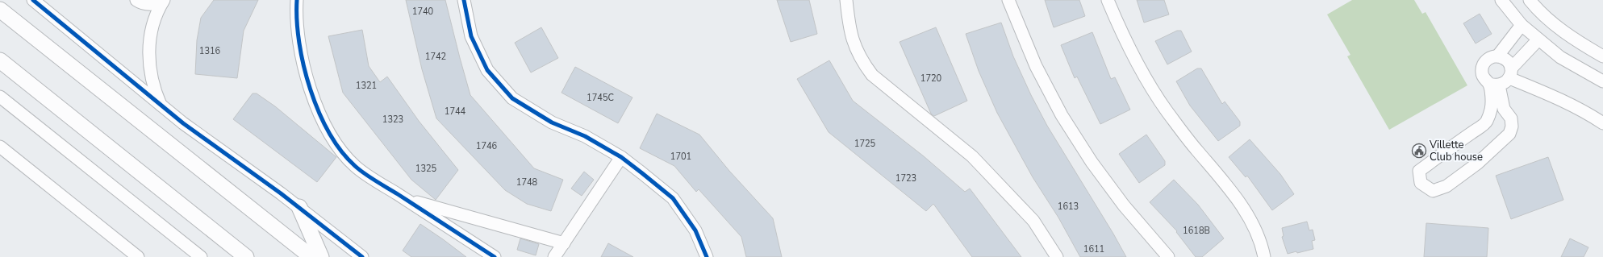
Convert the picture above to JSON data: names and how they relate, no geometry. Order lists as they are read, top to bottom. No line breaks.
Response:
{"places":{"public building":["Villette Club house"]},"house_numbers":["1740","1316","1742","1720","1321","1745C","1744","1323","1725","1746","1701","1325","1723","1748","1613","1618B","1611"]}
